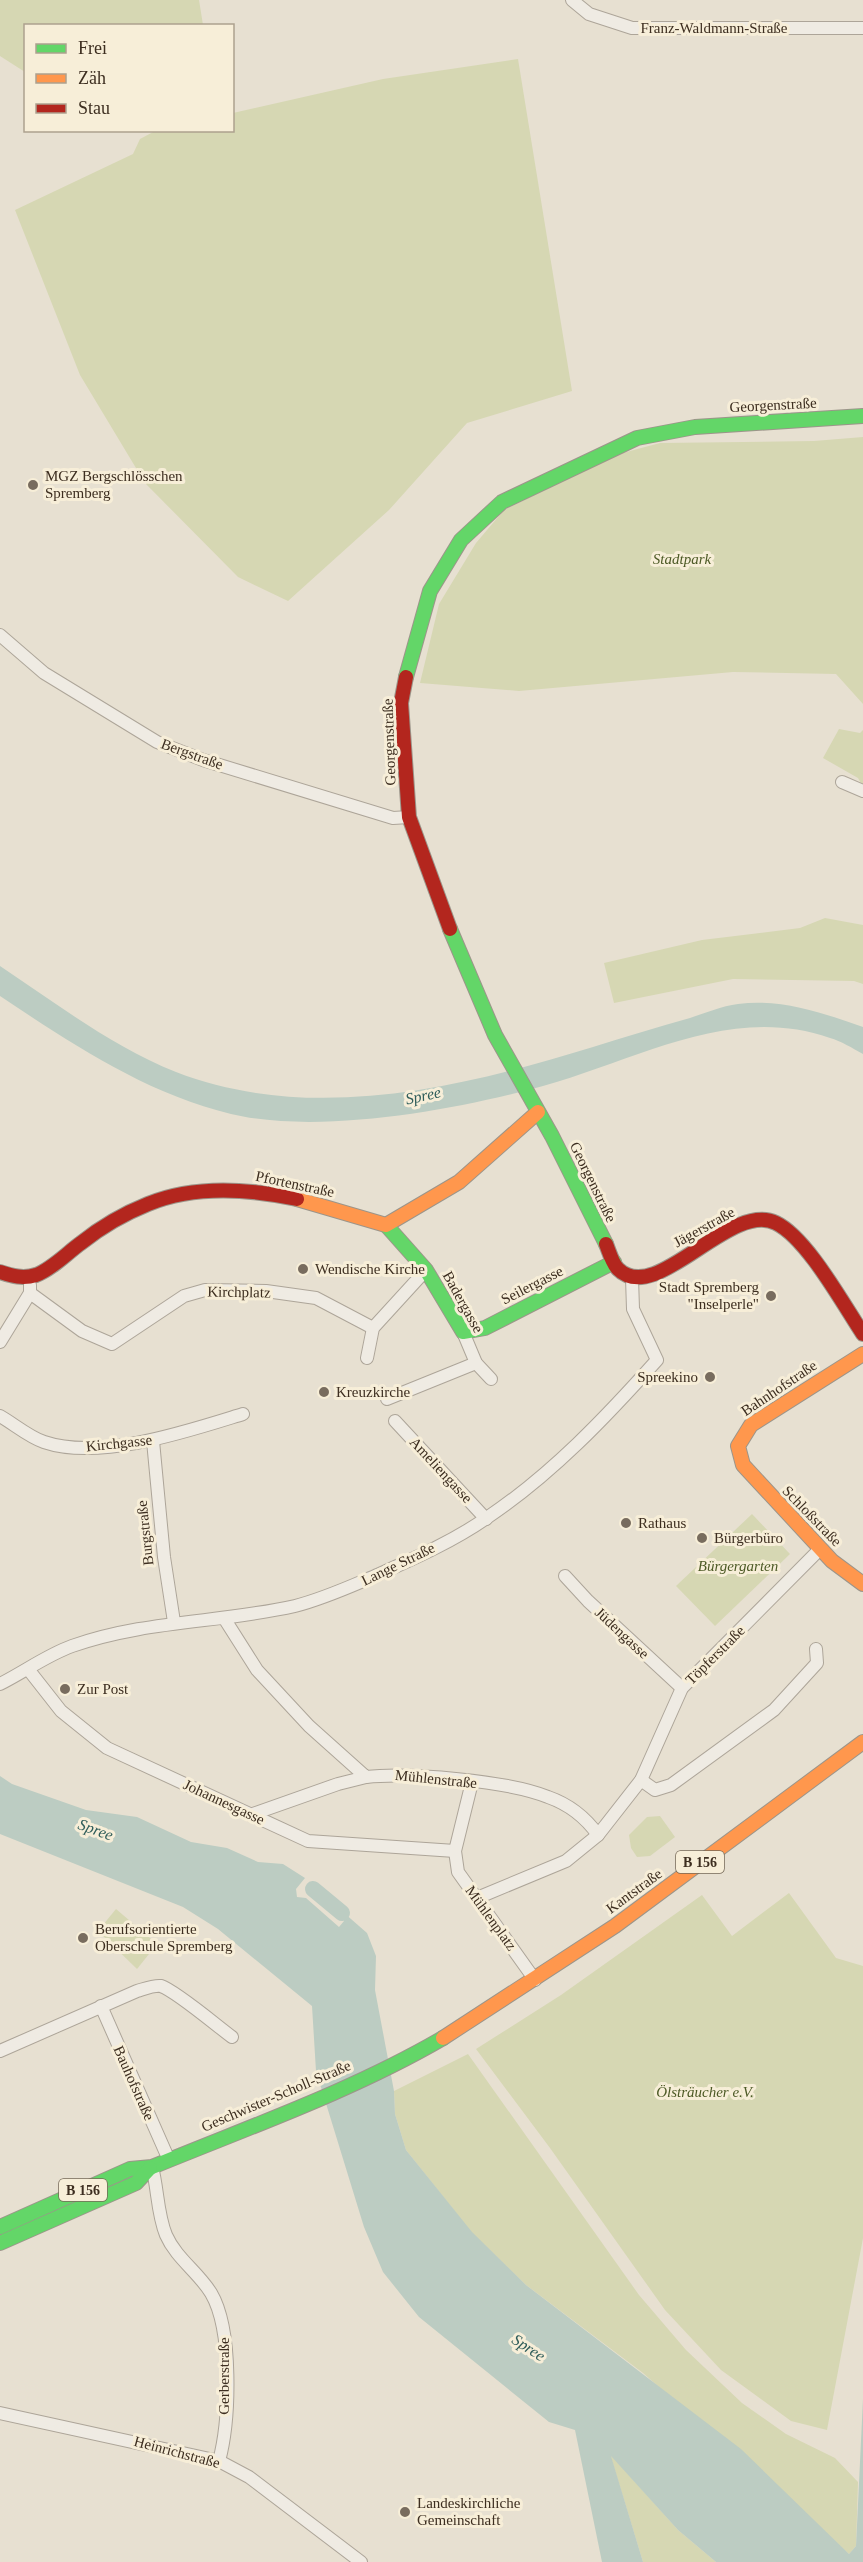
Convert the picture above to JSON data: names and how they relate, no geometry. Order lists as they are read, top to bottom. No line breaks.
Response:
{"streets":{"main road":["Georgenstraße","Pfortenstraße","Jägerstraße","Seilergasse","Badergasse","Bahnhofstraße","Schloßstraße","B 156","Kantstraße","Geschwister-Scholl-Straße"],"street":["Franz-Waldmann-Straße","Bergstraße","Kirchplatz","Kirchgasse","Ameliengasse","Burgstraße","Lange Straße","Jüdengasse","Töpferstraße","Mühlenstraße","Johannesgasse","Mühlenplatz","Bauhofstraße","Gerberstraße","Heinrichstraße"]},"crossings":[["Georgenstraße","Bergstraße"],["Georgenstraße","Seilergasse"],["Pfortenstraße","Badergasse"],["Jägerstraße","Lange Straße"],["Seilergasse","Badergasse"],["Kirchplatz","Badergasse"],["Bahnhofstraße","Schloßstraße"],["Kirchgasse","Burgstraße"],["Ameliengasse","Lange Straße"],["Schloßstraße","Töpferstraße"],["Burgstraße","Lange Straße"],["Lange Straße","Johannesgasse"],["Jüdengasse","Töpferstraße"],["Töpferstraße","Mühlenstraße"],["Töpferstraße","Mühlenplatz"],["Mühlenstraße","Johannesgasse"],["Mühlenstraße","Mühlenplatz"],["Johannesgasse","Mühlenplatz"],["Kantstraße","Mühlenplatz"],["Kantstraße","Geschwister-Scholl-Straße"],["Bauhofstraße","Geschwister-Scholl-Straße"],["Geschwister-Scholl-Straße","Gerberstraße"],["Gerberstraße","Heinrichstraße"]],"water":["Spree"],"parks":["Stadtpark","Bürgergarten","Ölsträucher e.V."],"places":["MGZ Bergschlösschen Spremberg","Wendische Kirche","Stadt Spremberg \"Inselperle\"","Spreekino","Kreuzkirche","Rathaus","Bürgerbüro","Zur Post","Berufsorientierte Oberschule Spremberg","Landeskirchliche Gemeinschaft"],"legend":["Frei","Zäh","Stau"]}
